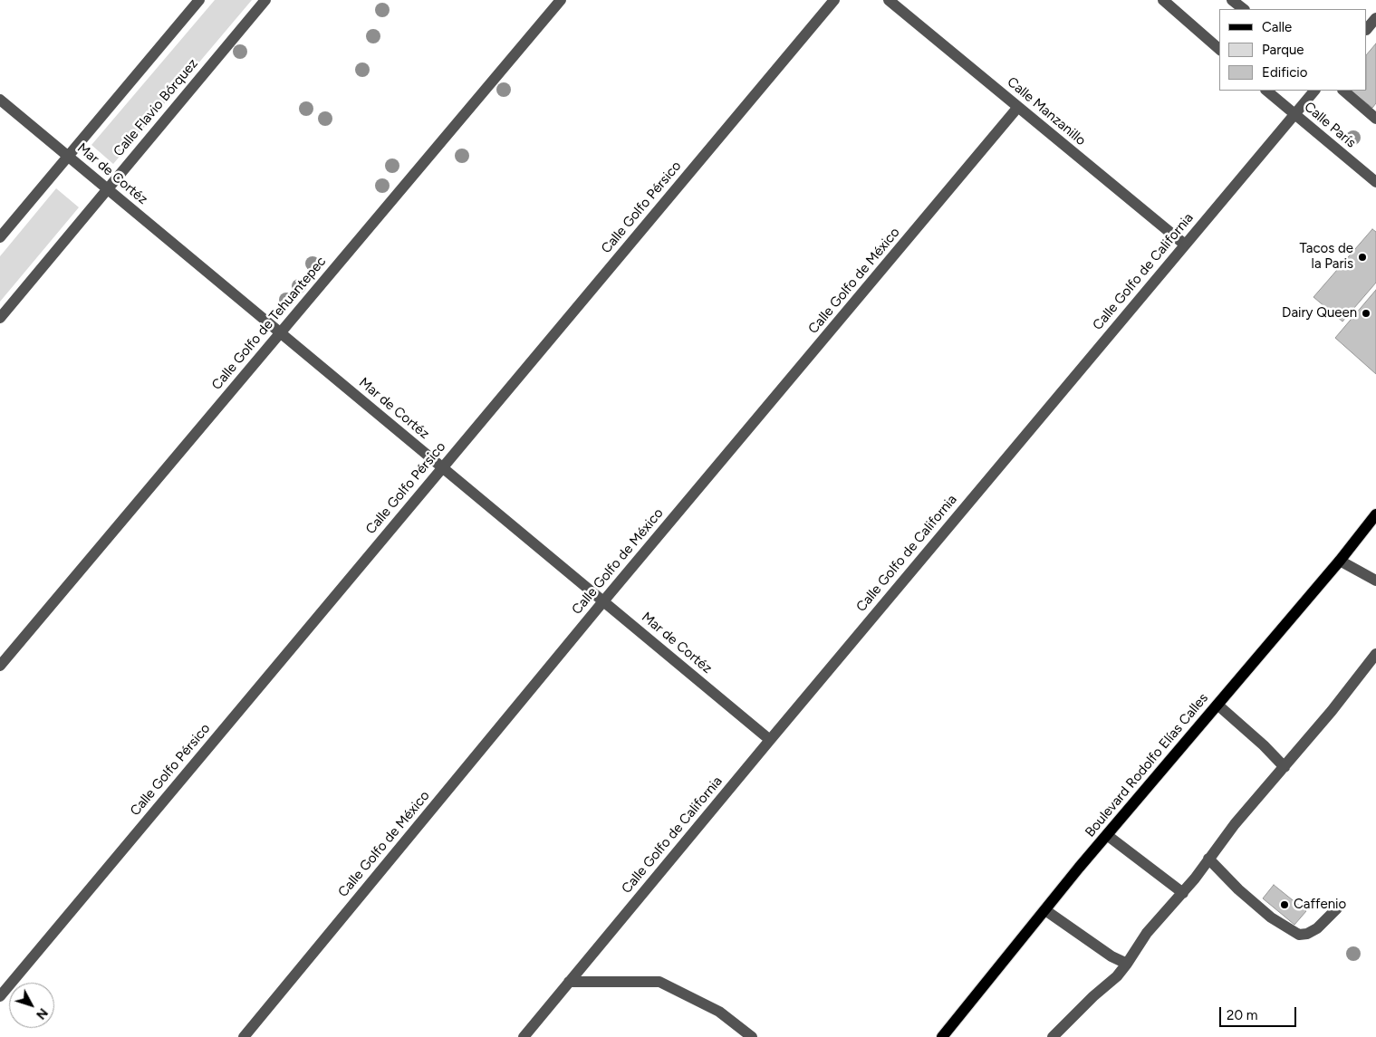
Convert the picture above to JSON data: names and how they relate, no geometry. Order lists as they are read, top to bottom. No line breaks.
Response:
{"streets":{"main road":["Boulevard Rodolfo Elías Calles"],"street":["Calle Flavio Bórquez","Calle Manzanillo","Calle París","Mar de Cortéz","Calle Golfo Pérsico","Calle Golfo de California","Calle Golfo de México","Calle Golfo de Tehuantepec"]},"crossings":[["Calle Flavio Bórquez","Mar de Cortéz"],["Calle Manzanillo","Calle Golfo de California"],["Calle Manzanillo","Calle Golfo de México"],["Calle París","Calle Golfo de California"],["Mar de Cortéz","Calle Golfo Pérsico"],["Mar de Cortéz","Calle Golfo de California"],["Mar de Cortéz","Calle Golfo de México"],["Mar de Cortéz","Calle Golfo de Tehuantepec"]],"places":["Tacos de la Paris","Dairy Queen","Caffenio"],"legend":["Calle","Parque","Edificio"],"scale_bar":"20 m","north":"bottom right"}
